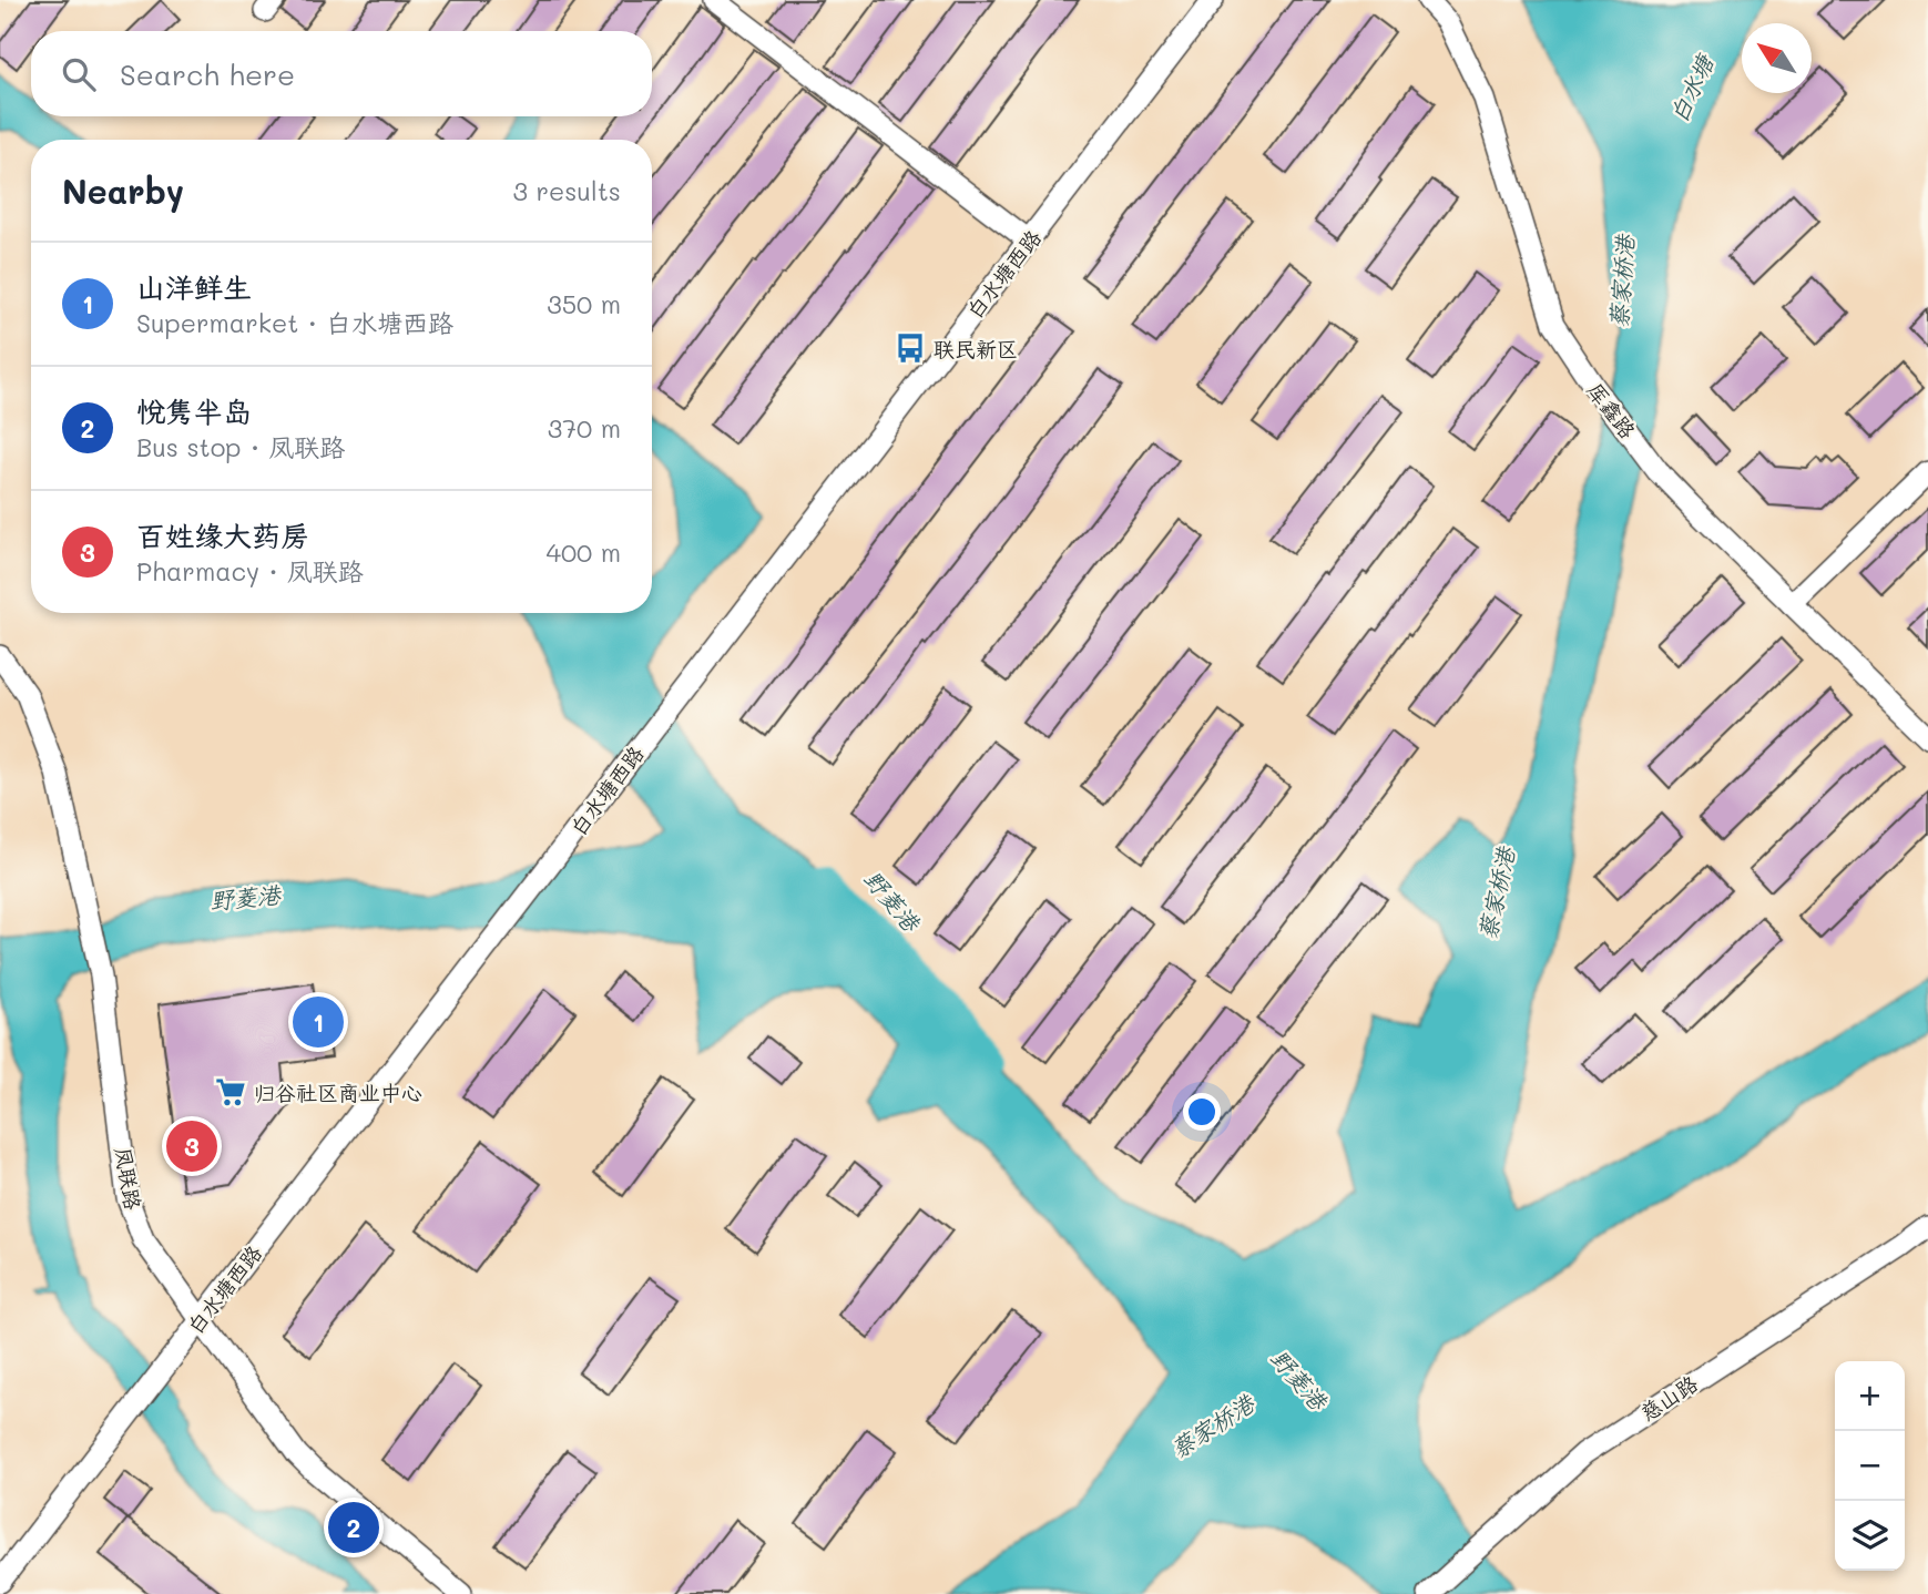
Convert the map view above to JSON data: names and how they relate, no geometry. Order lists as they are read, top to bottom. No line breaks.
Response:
{"streets":{"street":["白水塘西路","厍鑫路","凤联路","慈山路"]},"crossings":[["白水塘西路","凤联路"]],"water":["白水塘","蔡家桥港","野菱港"],"places":{"bus stop":["联民新区"],"supermarket":["归谷社区商业中心"]},"north":"top left","page":{"search":"Search here","heading":["Nearby","3 results"],"list":[{"mark":"1","name":"山洋鲜生","note":"Supermarket · 白水塘西路","value":"350 m"},{"mark":"2","name":"悦隽半岛","note":"Bus stop · 凤联路","value":"370 m"},{"mark":"3","name":"百姓缘大药房","note":"Pharmacy · 凤联路","value":"400 m"}],"pins":["1","3","2"],"map_buttons":["+","−"]}}
